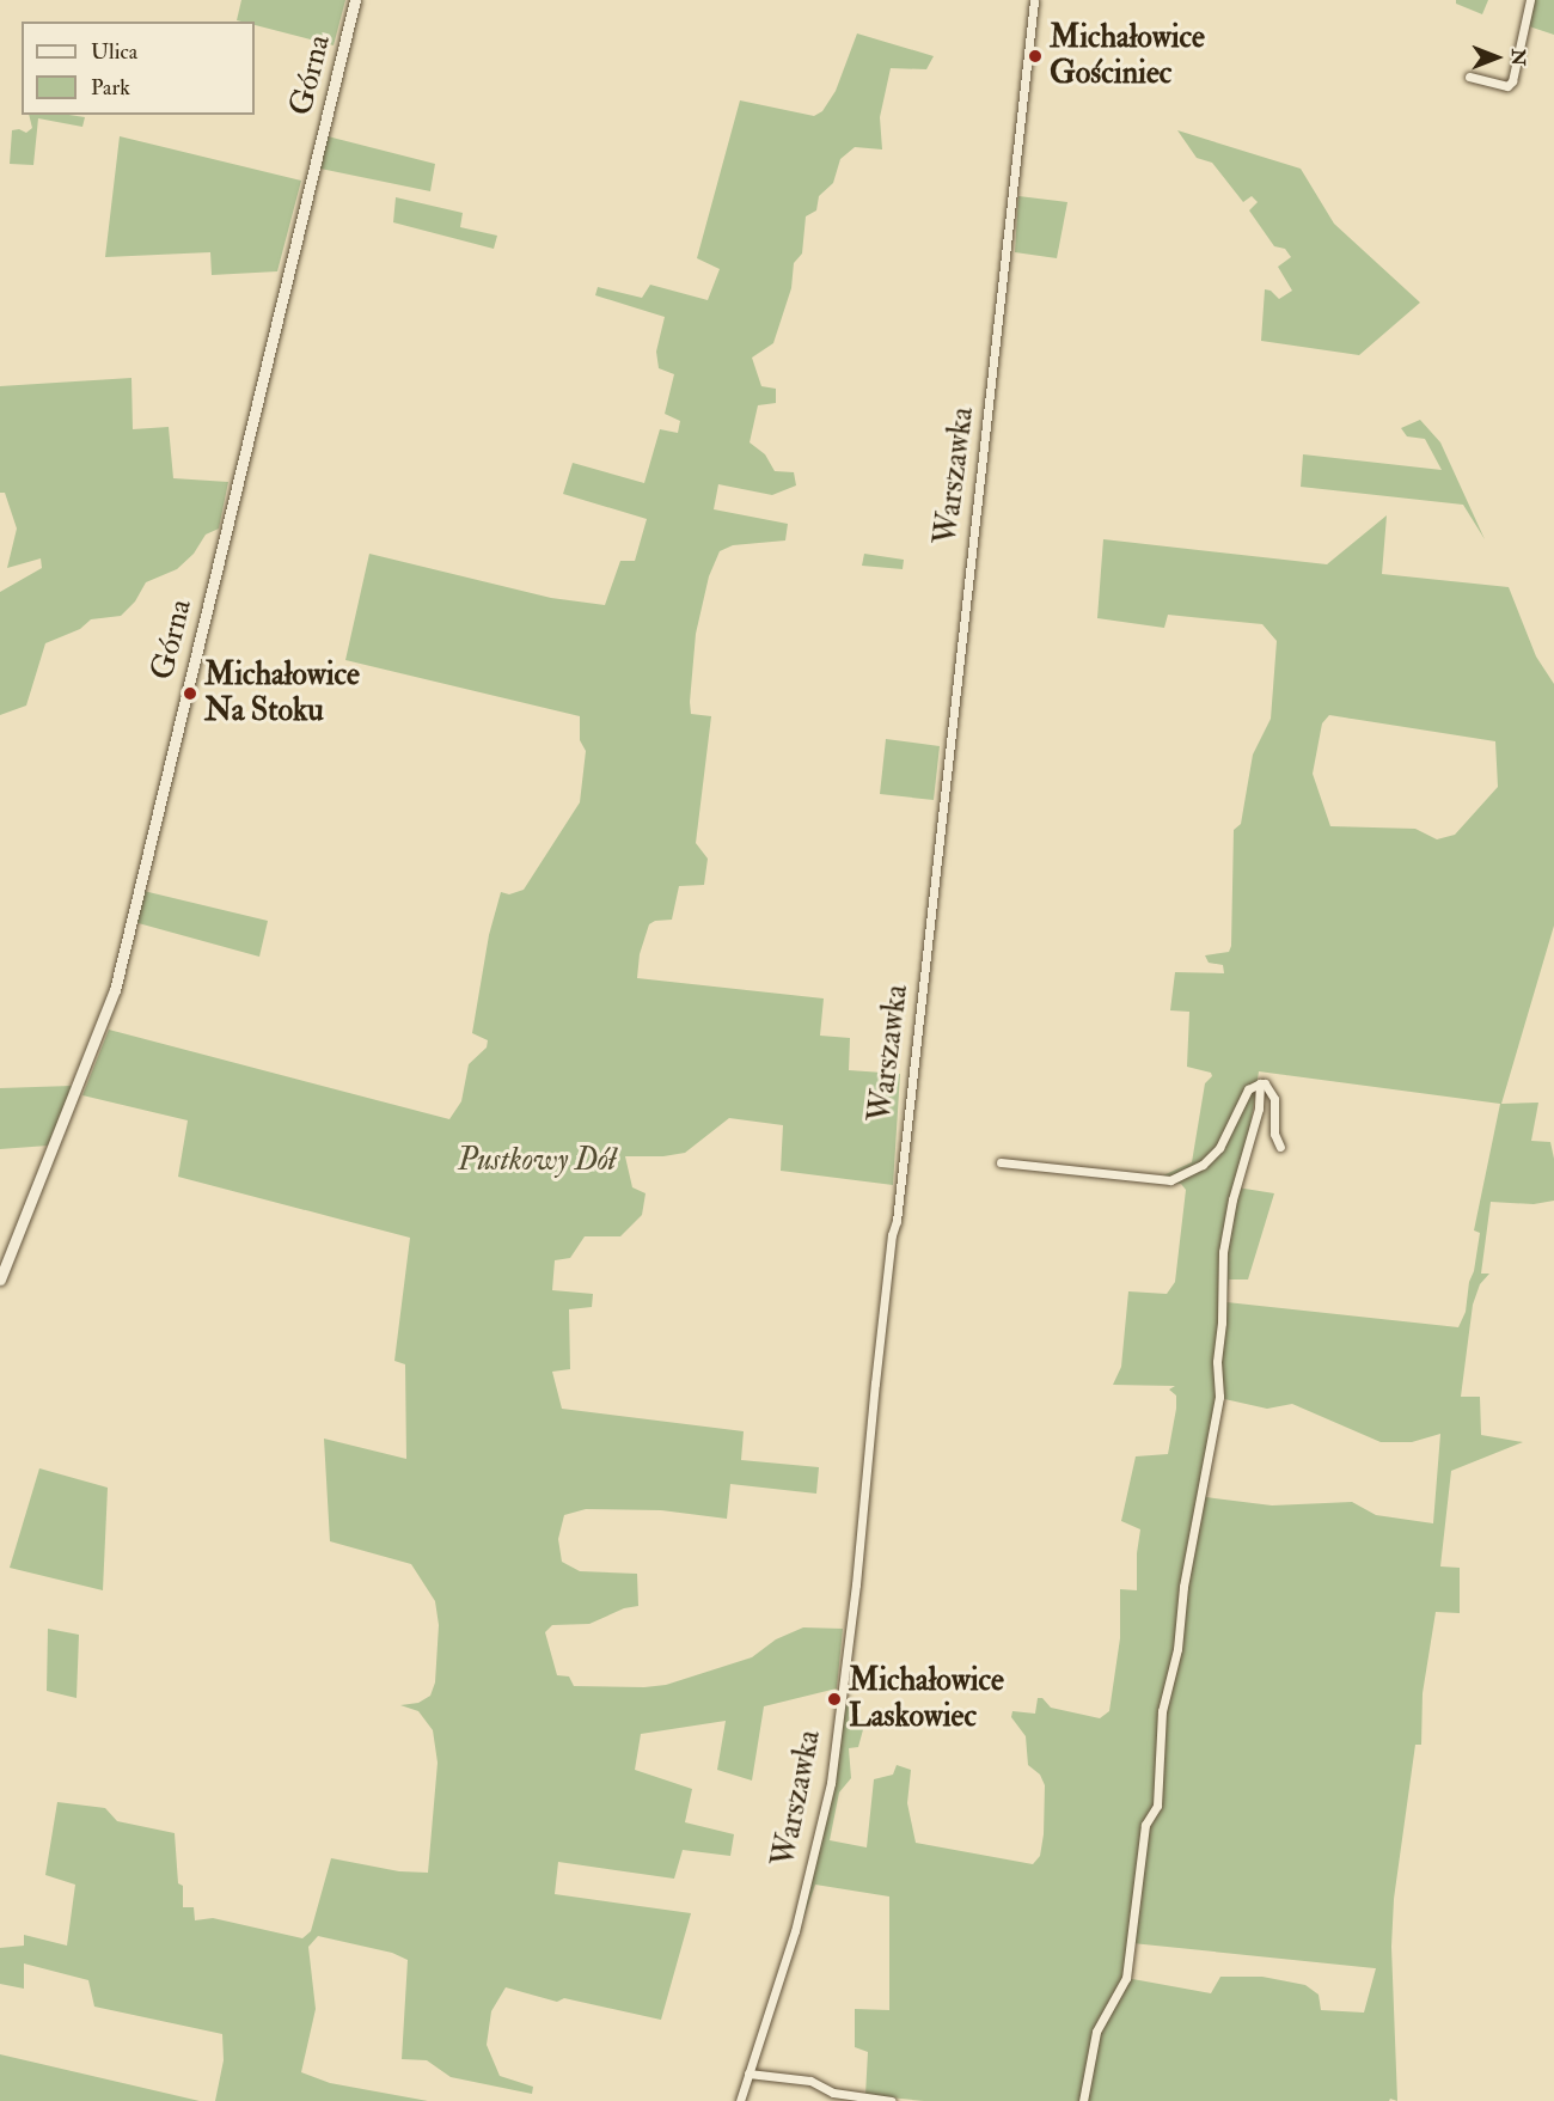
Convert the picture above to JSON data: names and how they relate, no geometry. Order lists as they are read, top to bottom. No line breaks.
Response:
{"streets":{"street":["Górna","Warszawka"]},"parks":["Pustkowy Dół"],"places":["Michałowice Gościniec","Michałowice Na Stoku","Michałowice Laskowiec"],"legend":["Ulica","Park"],"north":"right"}
